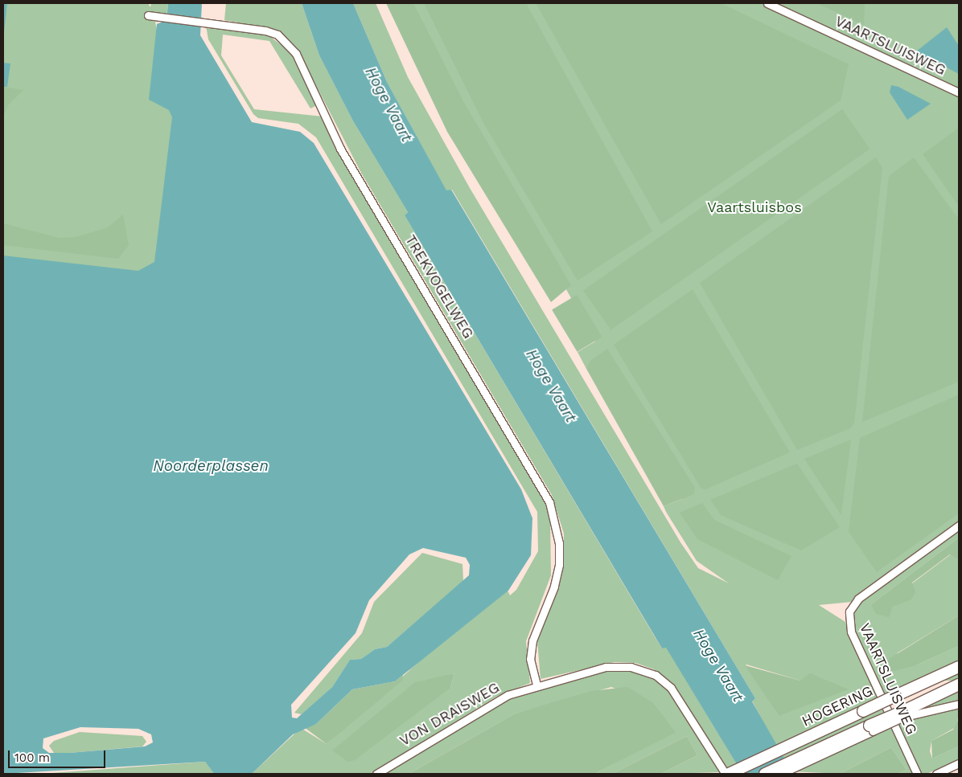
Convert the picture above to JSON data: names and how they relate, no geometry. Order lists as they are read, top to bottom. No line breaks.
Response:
{"streets":{"highway":["HOGERING"],"street":["VAARTSLUISWEG","TREKVOGELWEG","VON DRAISWEG"]},"crossings":[["TREKVOGELWEG","VON DRAISWEG"]],"water":["Hoge Vaart","Noorderplassen"],"parks":["Vaartsluisbos"],"scale_bar":"100 m"}
